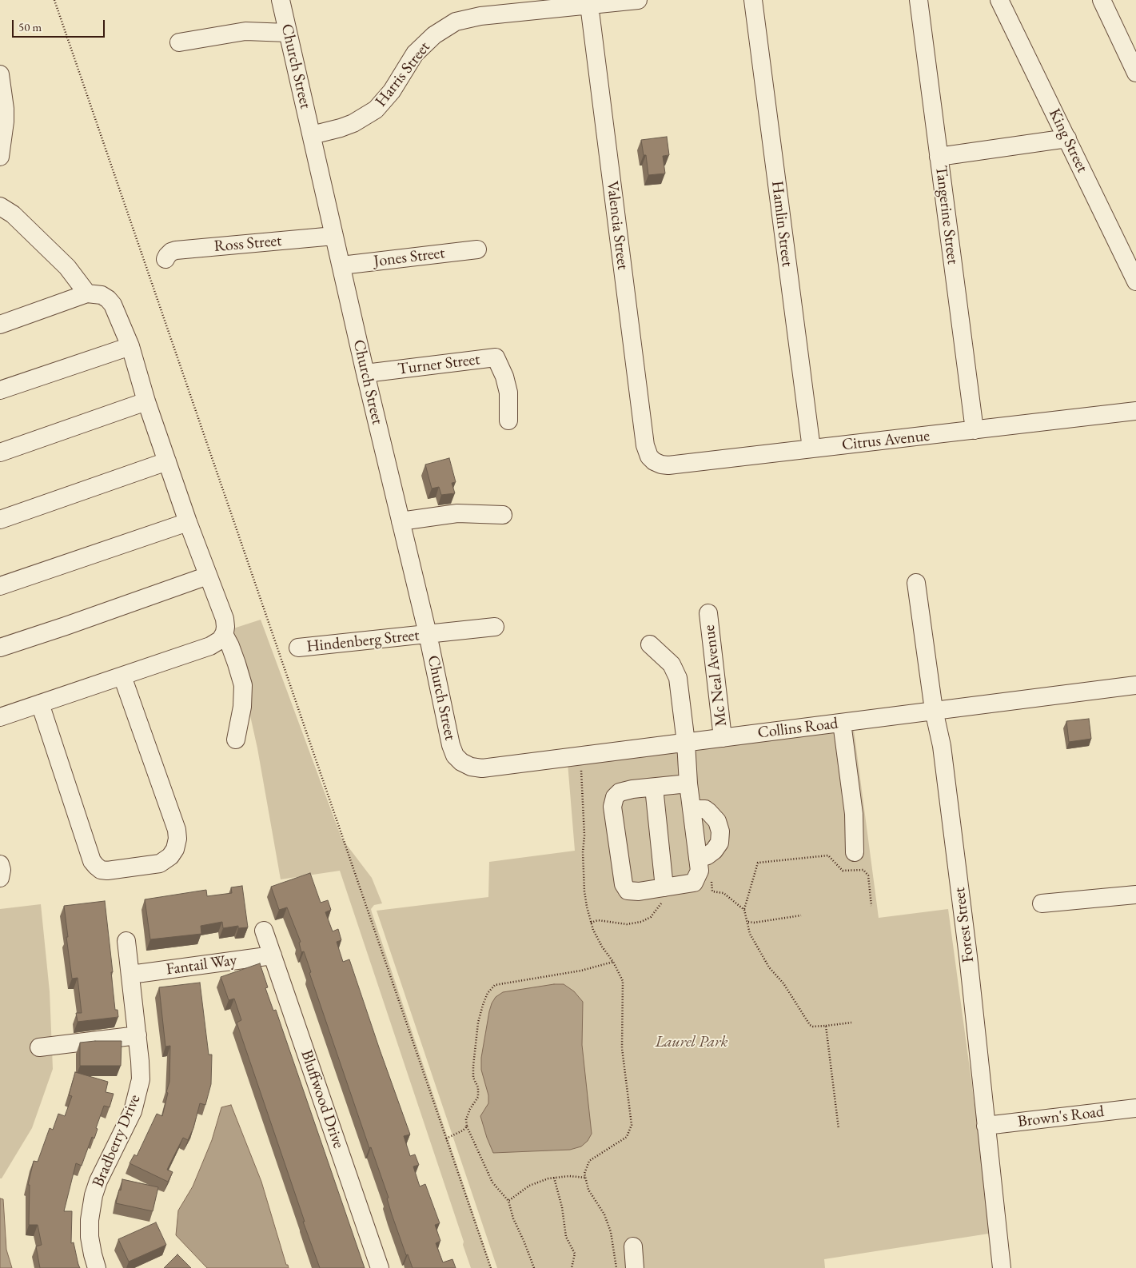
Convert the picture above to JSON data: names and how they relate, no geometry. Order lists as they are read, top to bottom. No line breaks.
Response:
{"streets":{"street":["Church Street","Harris Street","King Street","Tangerine Street","Hamlin Street","Valencia Street","Ross Street","Jones Street","Turner Street","Citrus Avenue","Hindenberg Street","Mc Neal Avenue","Collins Road","Forest Street","Fantail Way","Bluffwood Drive","Brown's Road","Bradberry Drive"]},"crossings":[["Church Street","Harris Street"],["Church Street","Ross Street"],["Church Street","Jones Street"],["Church Street","Turner Street"],["Church Street","Hindenberg Street"],["Church Street","Collins Road"],["Harris Street","Valencia Street"],["Tangerine Street","Citrus Avenue"],["Hamlin Street","Citrus Avenue"],["Valencia Street","Citrus Avenue"],["Mc Neal Avenue","Collins Road"],["Collins Road","Forest Street"],["Forest Street","Brown's Road"],["Fantail Way","Bluffwood Drive"],["Fantail Way","Bradberry Drive"]],"parks":["Laurel Park"],"scale_bar":"50 m"}
